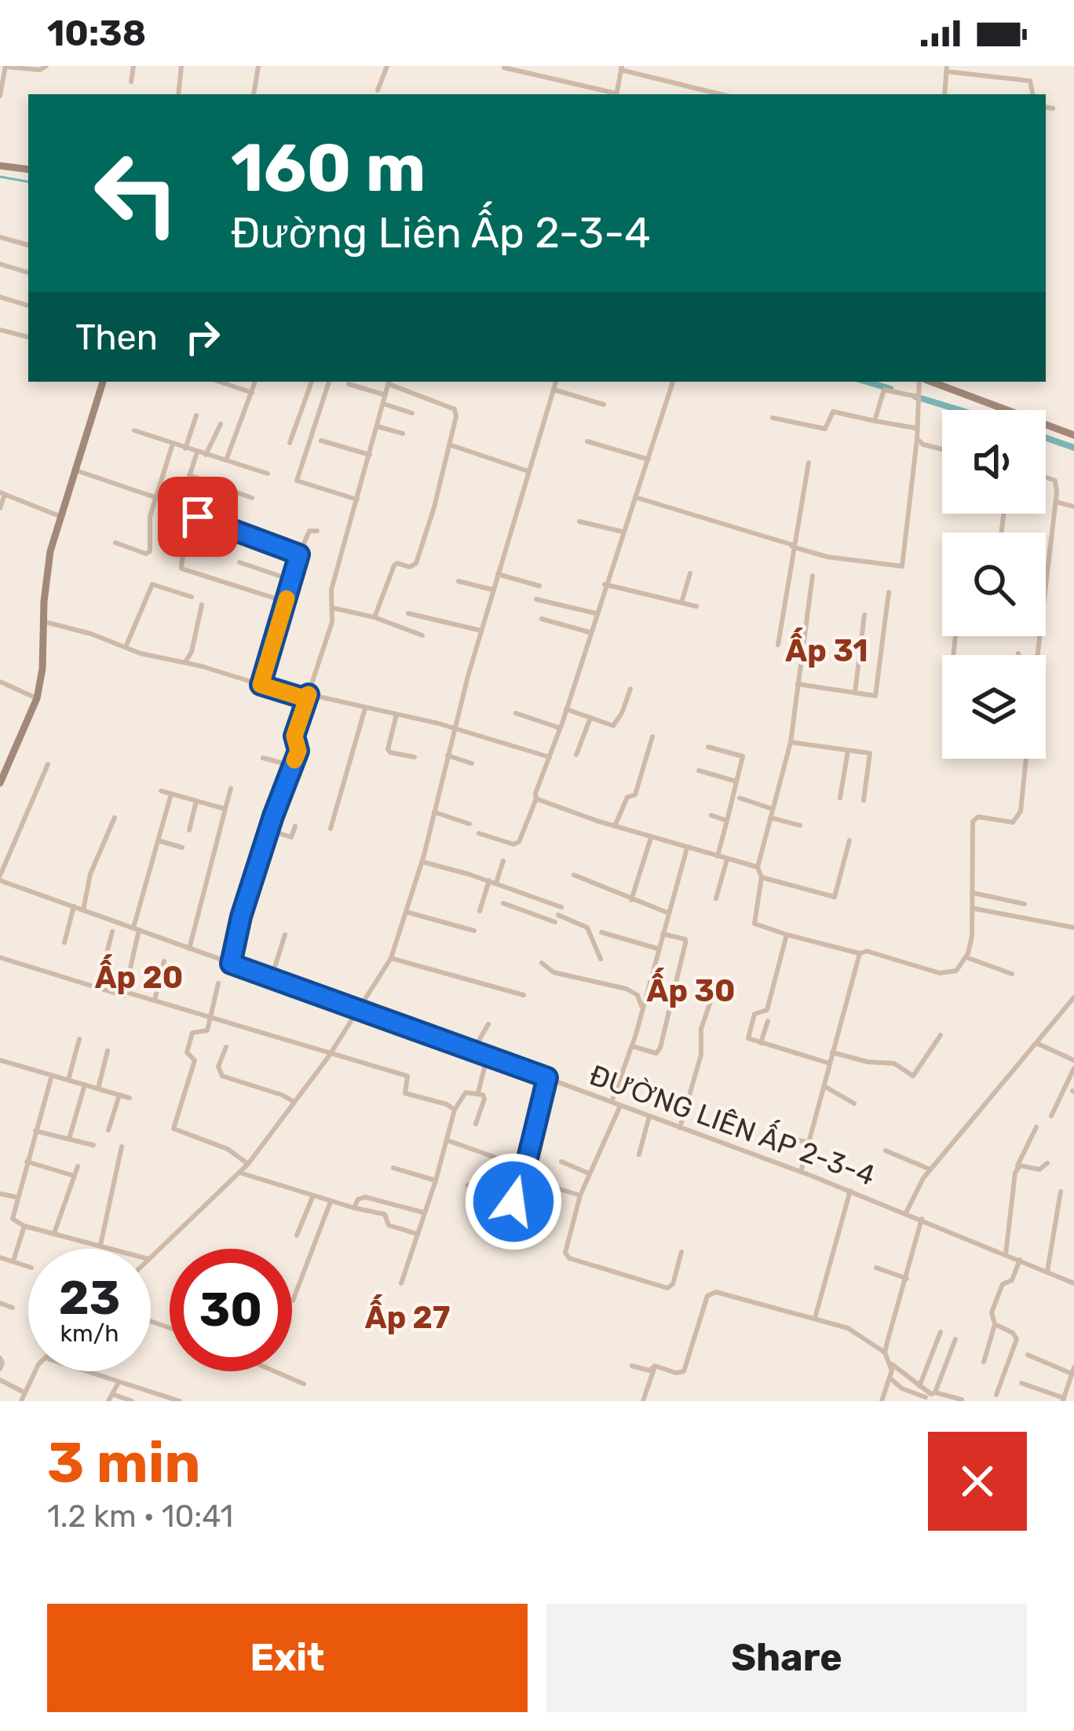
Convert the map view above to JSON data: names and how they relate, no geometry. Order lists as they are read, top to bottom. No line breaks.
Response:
{"streets":{"street":["ĐƯỜNG LIÊN ẤP 2-3-4"]},"districts":["Ấp 31","Ấp 20","Ấp 30","Ấp 27"],"page":{"status":"10:38","turn":["160 m","Đường Liên Ấp 2-3-4"],"then":"Then","speed":"23 km/h","limit":"30","heading":["3 min","1.2 km · 10:41"],"buttons":["Exit","Share"]}}
